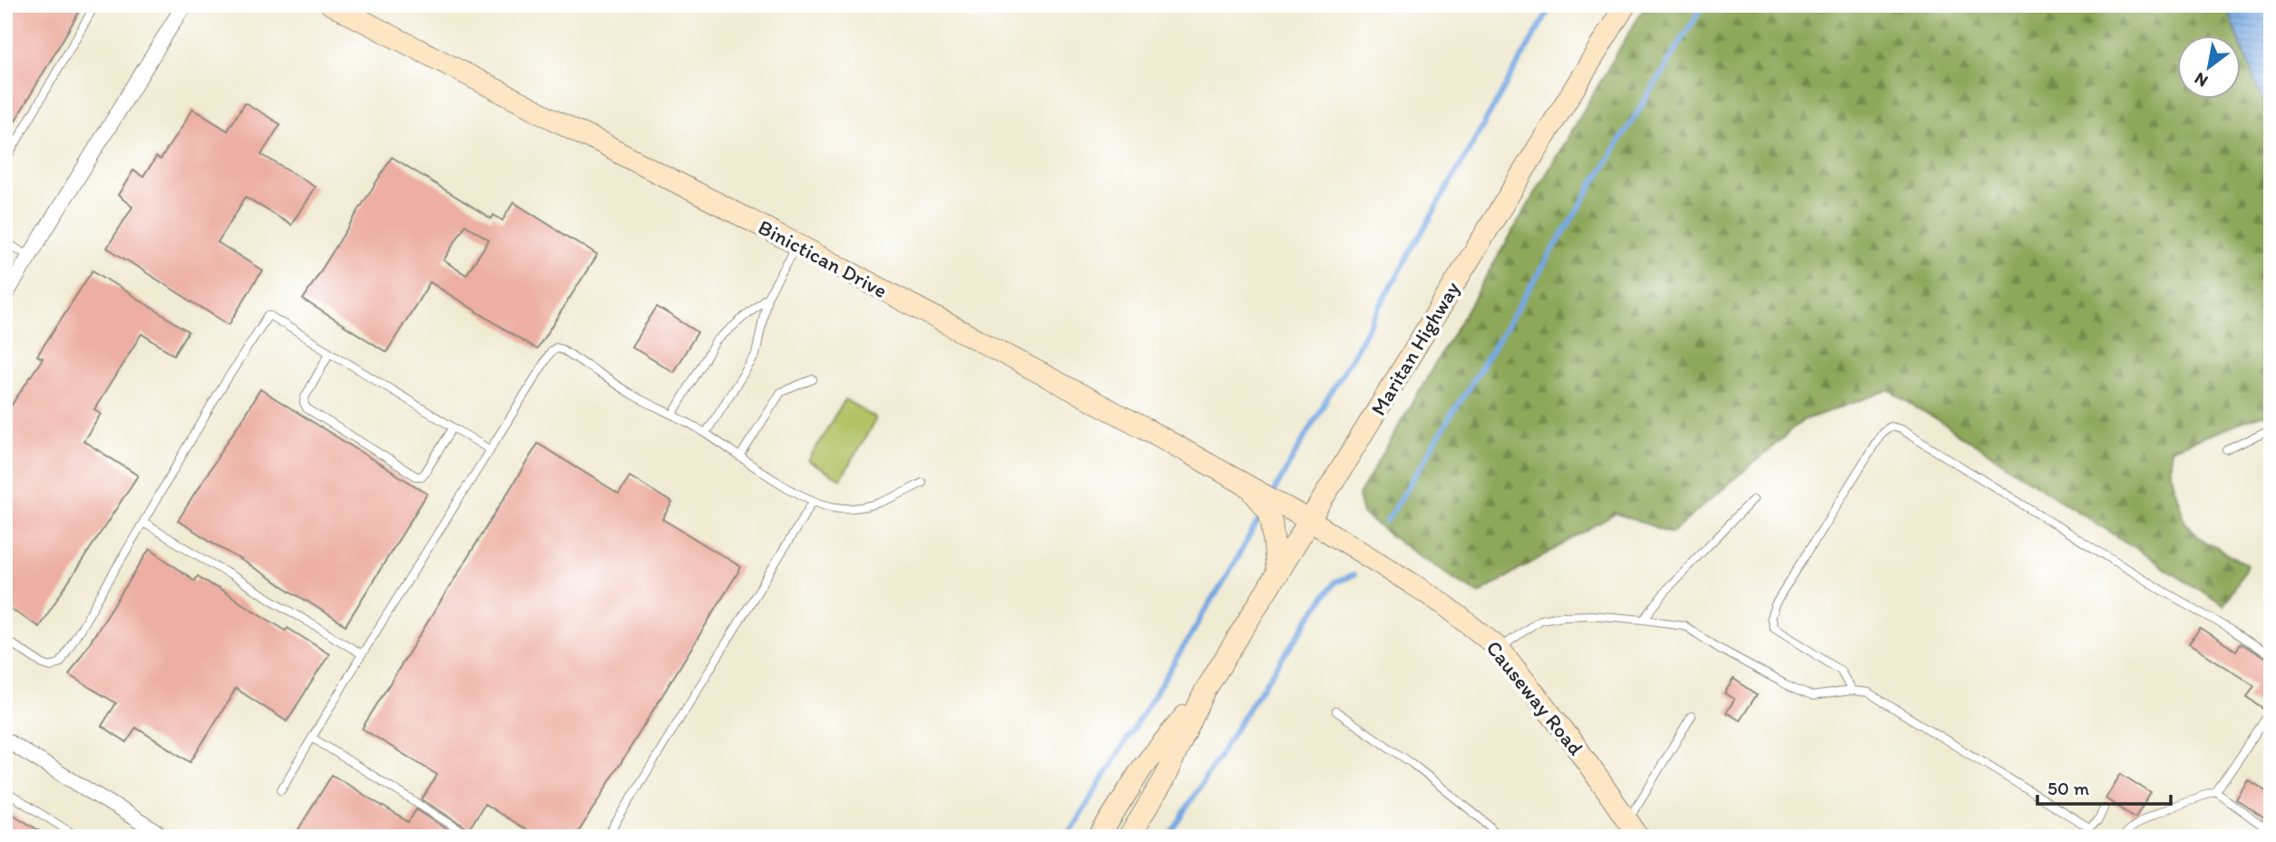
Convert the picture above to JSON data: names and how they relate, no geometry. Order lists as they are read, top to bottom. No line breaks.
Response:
{"streets":{"street":["Binictican Drive","Maritan Highway","Causeway Road"]},"crossings":[["Binictican Drive","Maritan Highway"],["Binictican Drive","Causeway Road"],["Maritan Highway","Causeway Road"]],"scale_bar":"50 m","north":"bottom left"}
